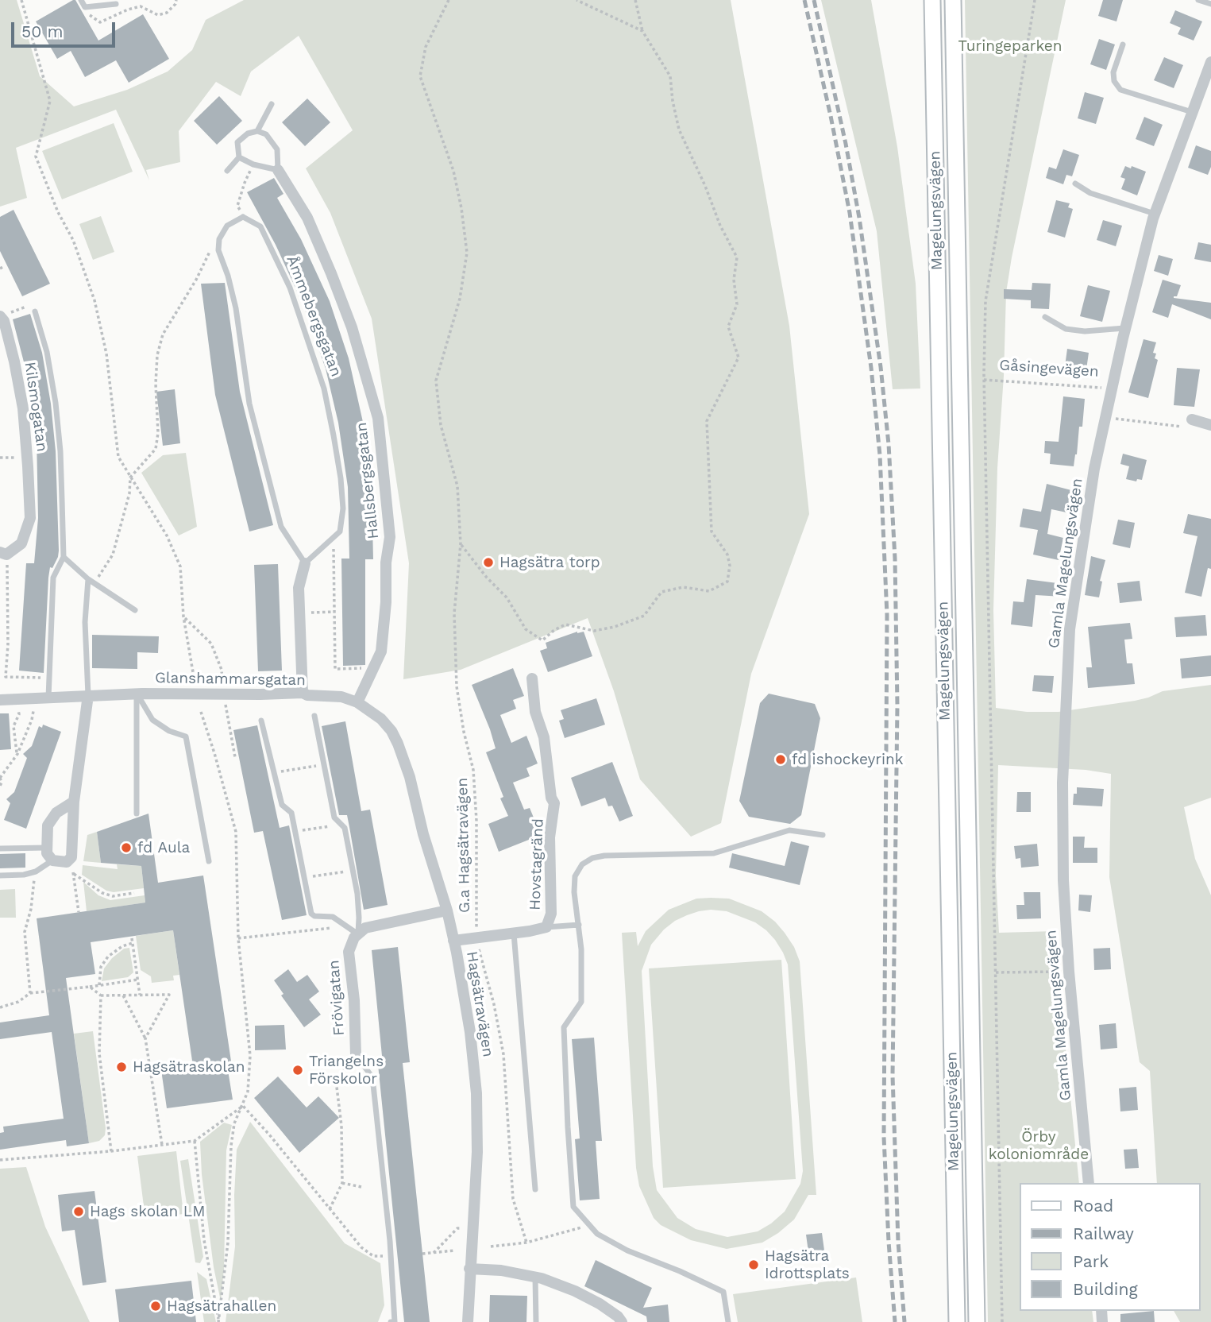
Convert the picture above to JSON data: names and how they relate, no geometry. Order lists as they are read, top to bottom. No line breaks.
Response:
{"streets":{"main road":["Magelungsvägen"],"street":["Kilsmogatan","Hallsbergsgatan","Gamla Magelungsvägen","Glanshammarsgatan","Hovstagränd","Frövigatan","Hagsätravägen"],"lane":["Åmmebergsgatan"],"path":["Gåsingevägen","G.a Hagsätravägen"]},"crossings":[["Gåsingevägen","Gamla Magelungsvägen"],["Hallsbergsgatan","Glanshammarsgatan"],["Glanshammarsgatan","Hagsätravägen"],["G.a Hagsätravägen","Hovstagränd"],["Hovstagränd","Hagsätravägen"]],"parks":["Turingeparken","Örby koloniområde"],"places":["Hagsätra torp","fd ishockeyrink","fd Aula","Hagsätraskolan","Triangelns Förskolor","Hags skolan LM","Hagsätra Idrottsplats","Hagsätrahallen"],"legend":["Road","Railway","Park","Building"],"scale_bar":"50 m"}
